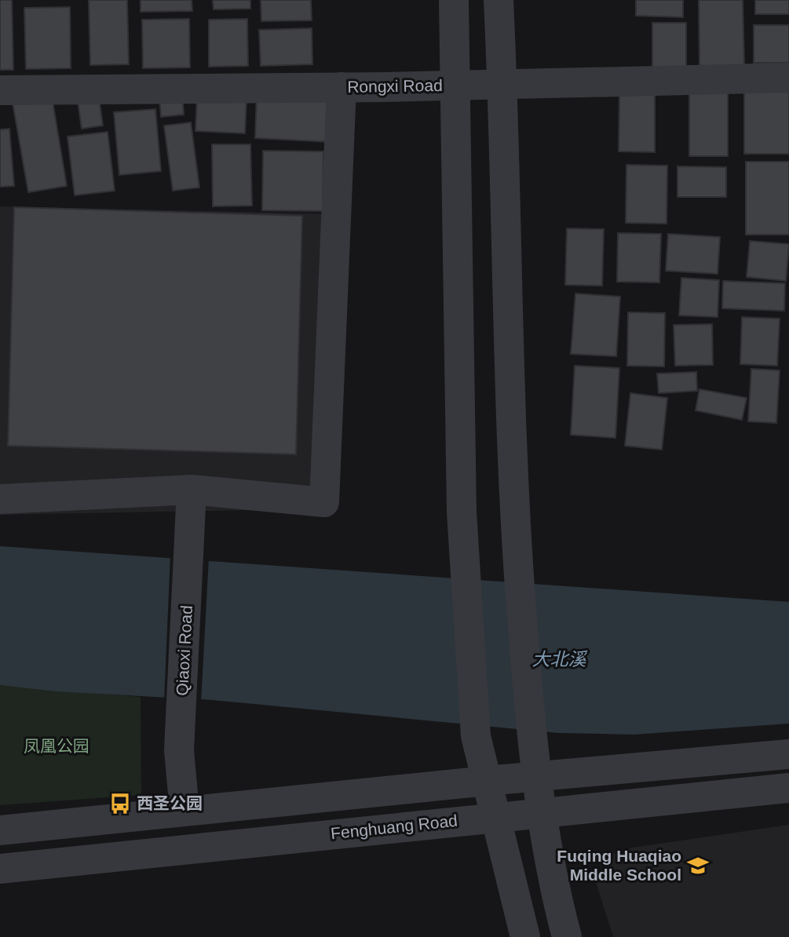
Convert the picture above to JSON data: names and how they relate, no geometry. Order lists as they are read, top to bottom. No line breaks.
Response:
{"streets":{"street":["Rongxi Road","Qiaoxi Road","Fenghuang Road"]},"water":["大北溪"],"parks":["凤凰公园"],"places":{"bus stop":["西圣公园"],"school or university":["Fuqing Huaqiao Middle School"]}}
